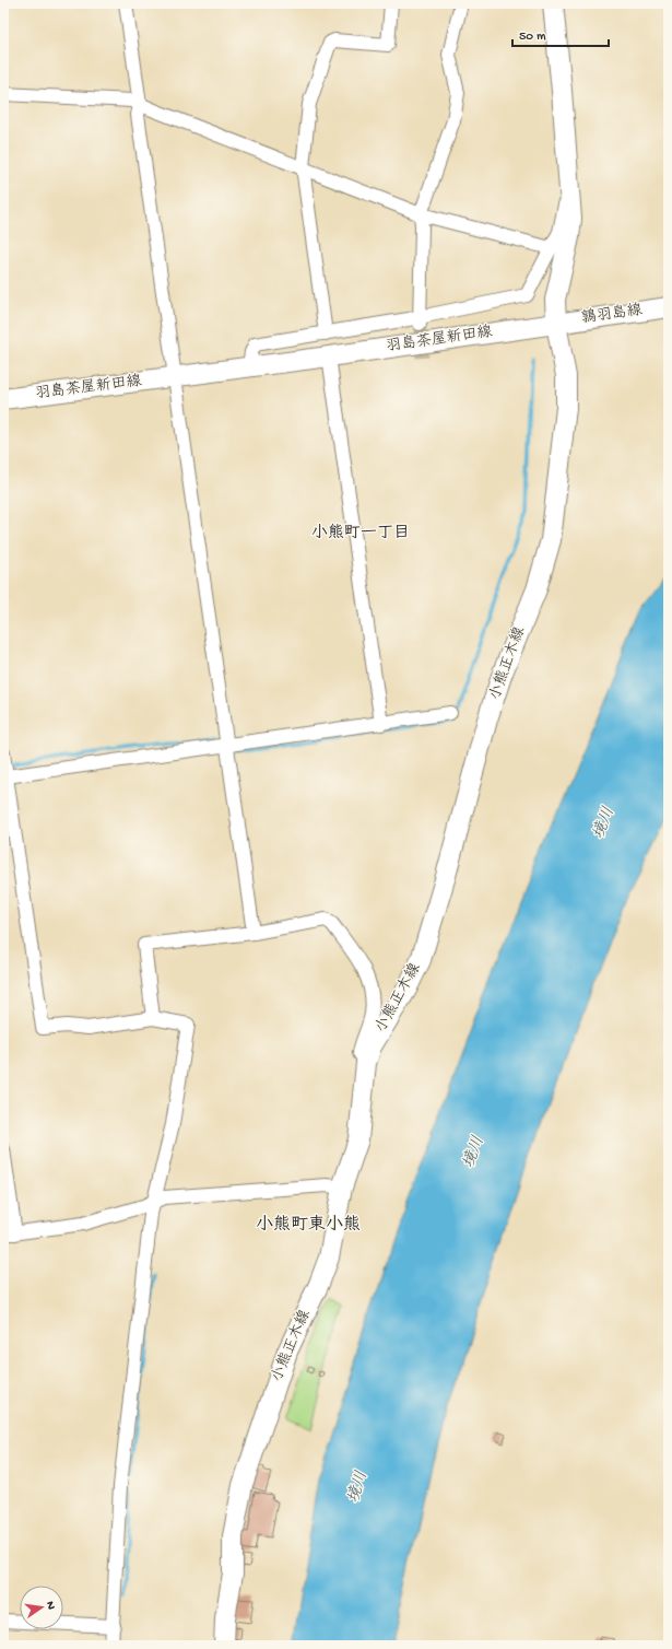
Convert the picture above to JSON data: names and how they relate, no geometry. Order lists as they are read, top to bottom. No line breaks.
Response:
{"streets":{"main road":["鶉羽島線","羽島茶屋新田線","小熊正木線"]},"crossings":[["鶉羽島線","羽島茶屋新田線"],["鶉羽島線","小熊正木線"],["羽島茶屋新田線","小熊正木線"]],"districts":["小熊町一丁目","小熊町東小熊"],"water":["境川"],"scale_bar":"50 m","north":"right"}
